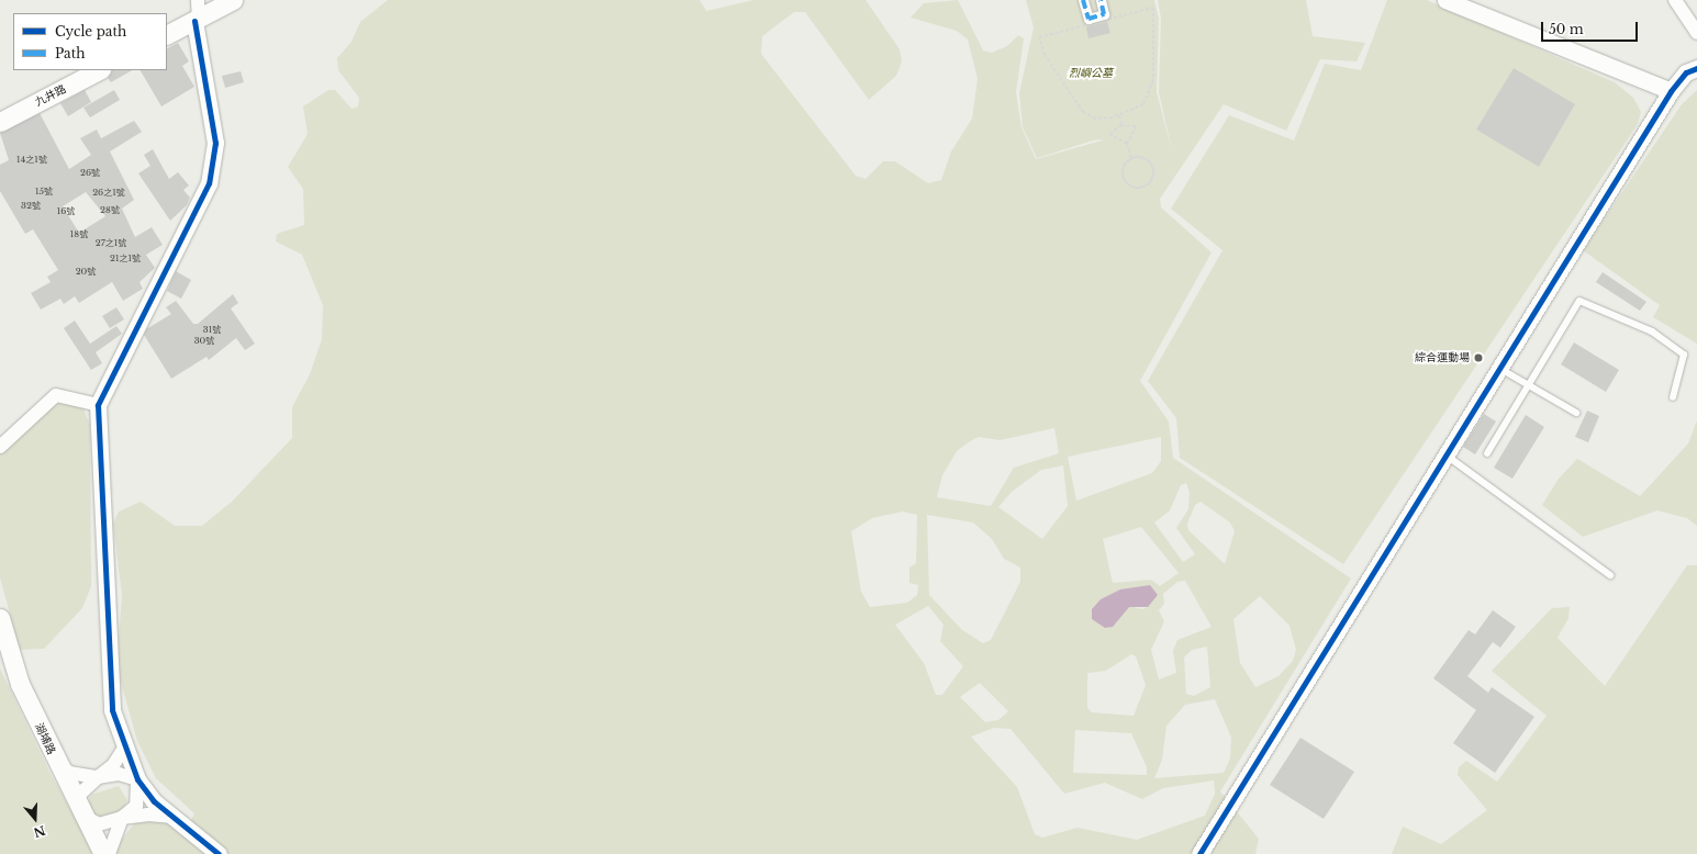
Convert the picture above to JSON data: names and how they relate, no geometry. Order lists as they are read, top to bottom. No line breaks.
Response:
{"streets":{"main road":["九井路","湖埔路"]},"parks":["烈嶼公墓"],"places":["綜合運動場"],"house_numbers":["14之1號","26號","15號","26之1號","32號","28號","16號","18號","27之1號","21之1號","20號","31號","30號"],"legend":["Cycle path","Path"],"scale_bar":"50 m","north":"bottom"}
